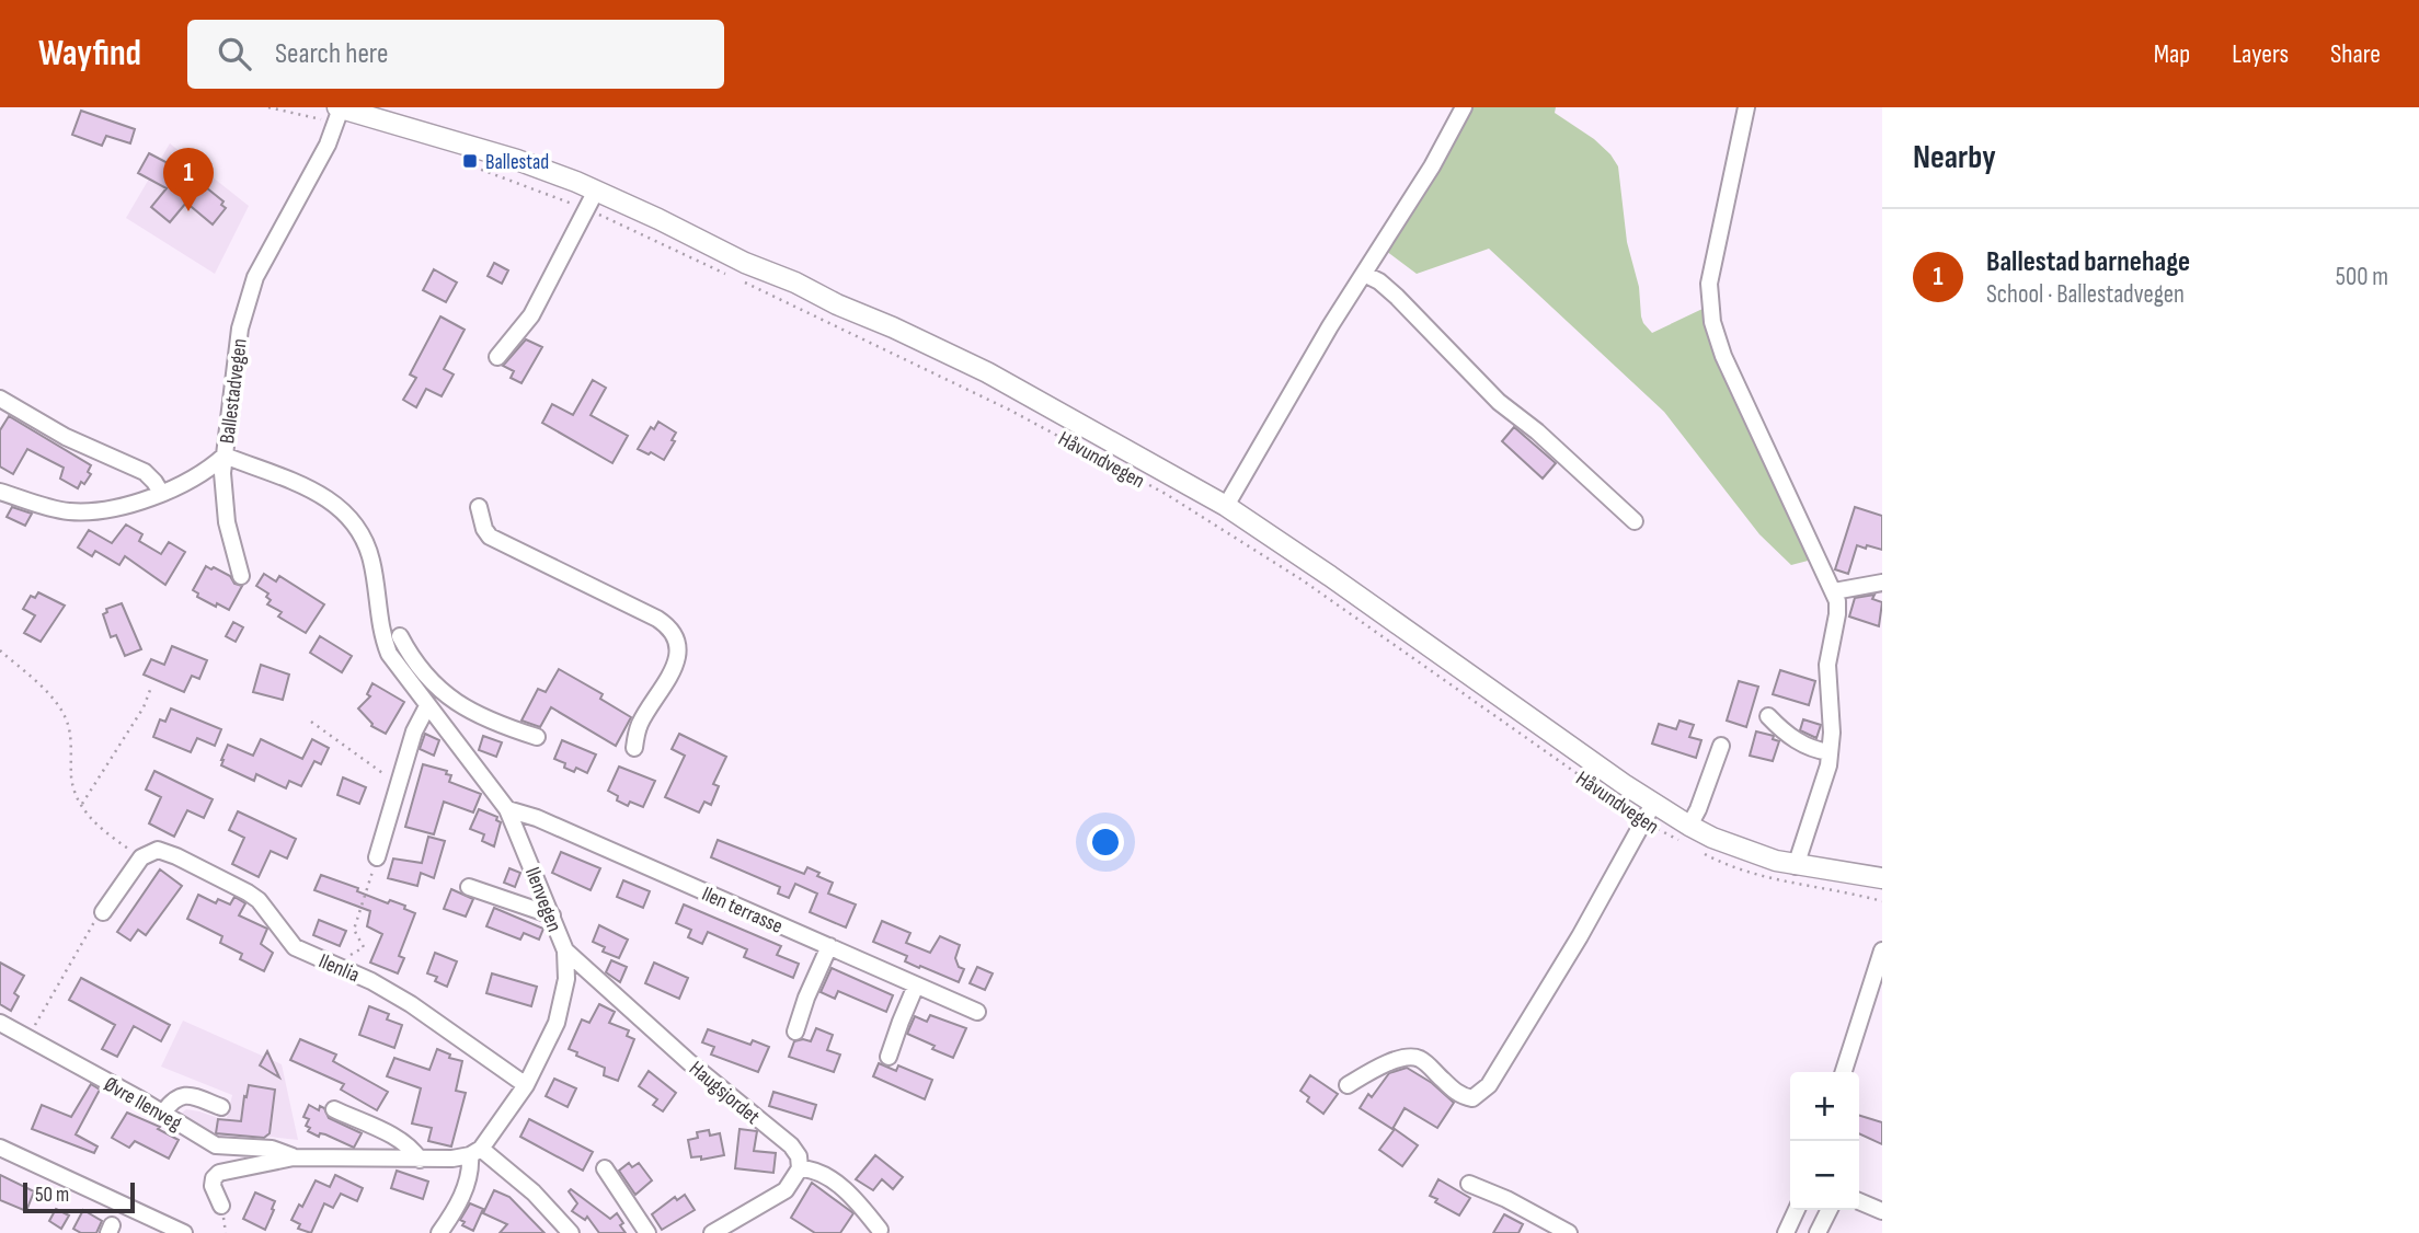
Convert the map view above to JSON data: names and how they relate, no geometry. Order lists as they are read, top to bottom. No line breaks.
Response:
{"streets":{"main road":["Håvundvegen"],"street":["Ballestadvegen","Ilenvegen","Ilen terrasse","Ilenlia","Haugsjordet","Øvre Ilenveg"]},"crossings":[["Ballestadvegen","Håvundvegen"],["Ballestadvegen","Ilenvegen"],["Ilenvegen","Ilen terrasse"],["Ilenvegen","Ilenlia"],["Ilenvegen","Haugsjordet"]],"places":{"transit":["Ballestad"]},"scale_bar":"50 m","page":{"header":"Wayfind","search":"Search here","nav":["Map","Layers","Share"],"heading":"Nearby","pins":"1","list":[{"mark":"1","name":"Ballestad barnehage","note":"School · Ballestadvegen","value":"500 m"}],"map_buttons":["+","−"],"scale":"50 m"}}
